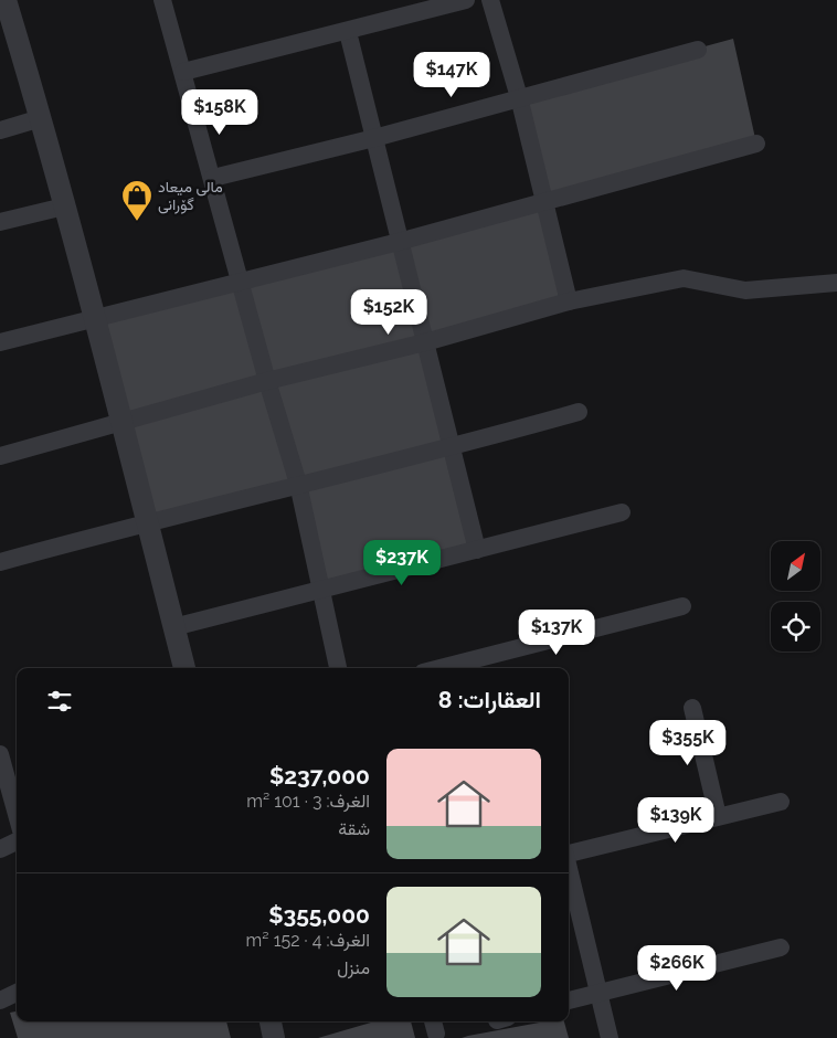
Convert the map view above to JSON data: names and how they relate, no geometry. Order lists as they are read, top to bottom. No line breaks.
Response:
{"places":{"shop":["مالی میعاد گۆرانی"]},"north":"top right","page":{"price":["$147K","$158K","$152K","$237K","$137K","$355K","$139K","$266K"],"heading":"العقارات: 8","list":[{"name":"$237,000","note":"الغرف: 3 · 101 m² · شقة"},{"name":"$355,000","note":"الغرف: 4 · 152 m² · منزل"}]}}
